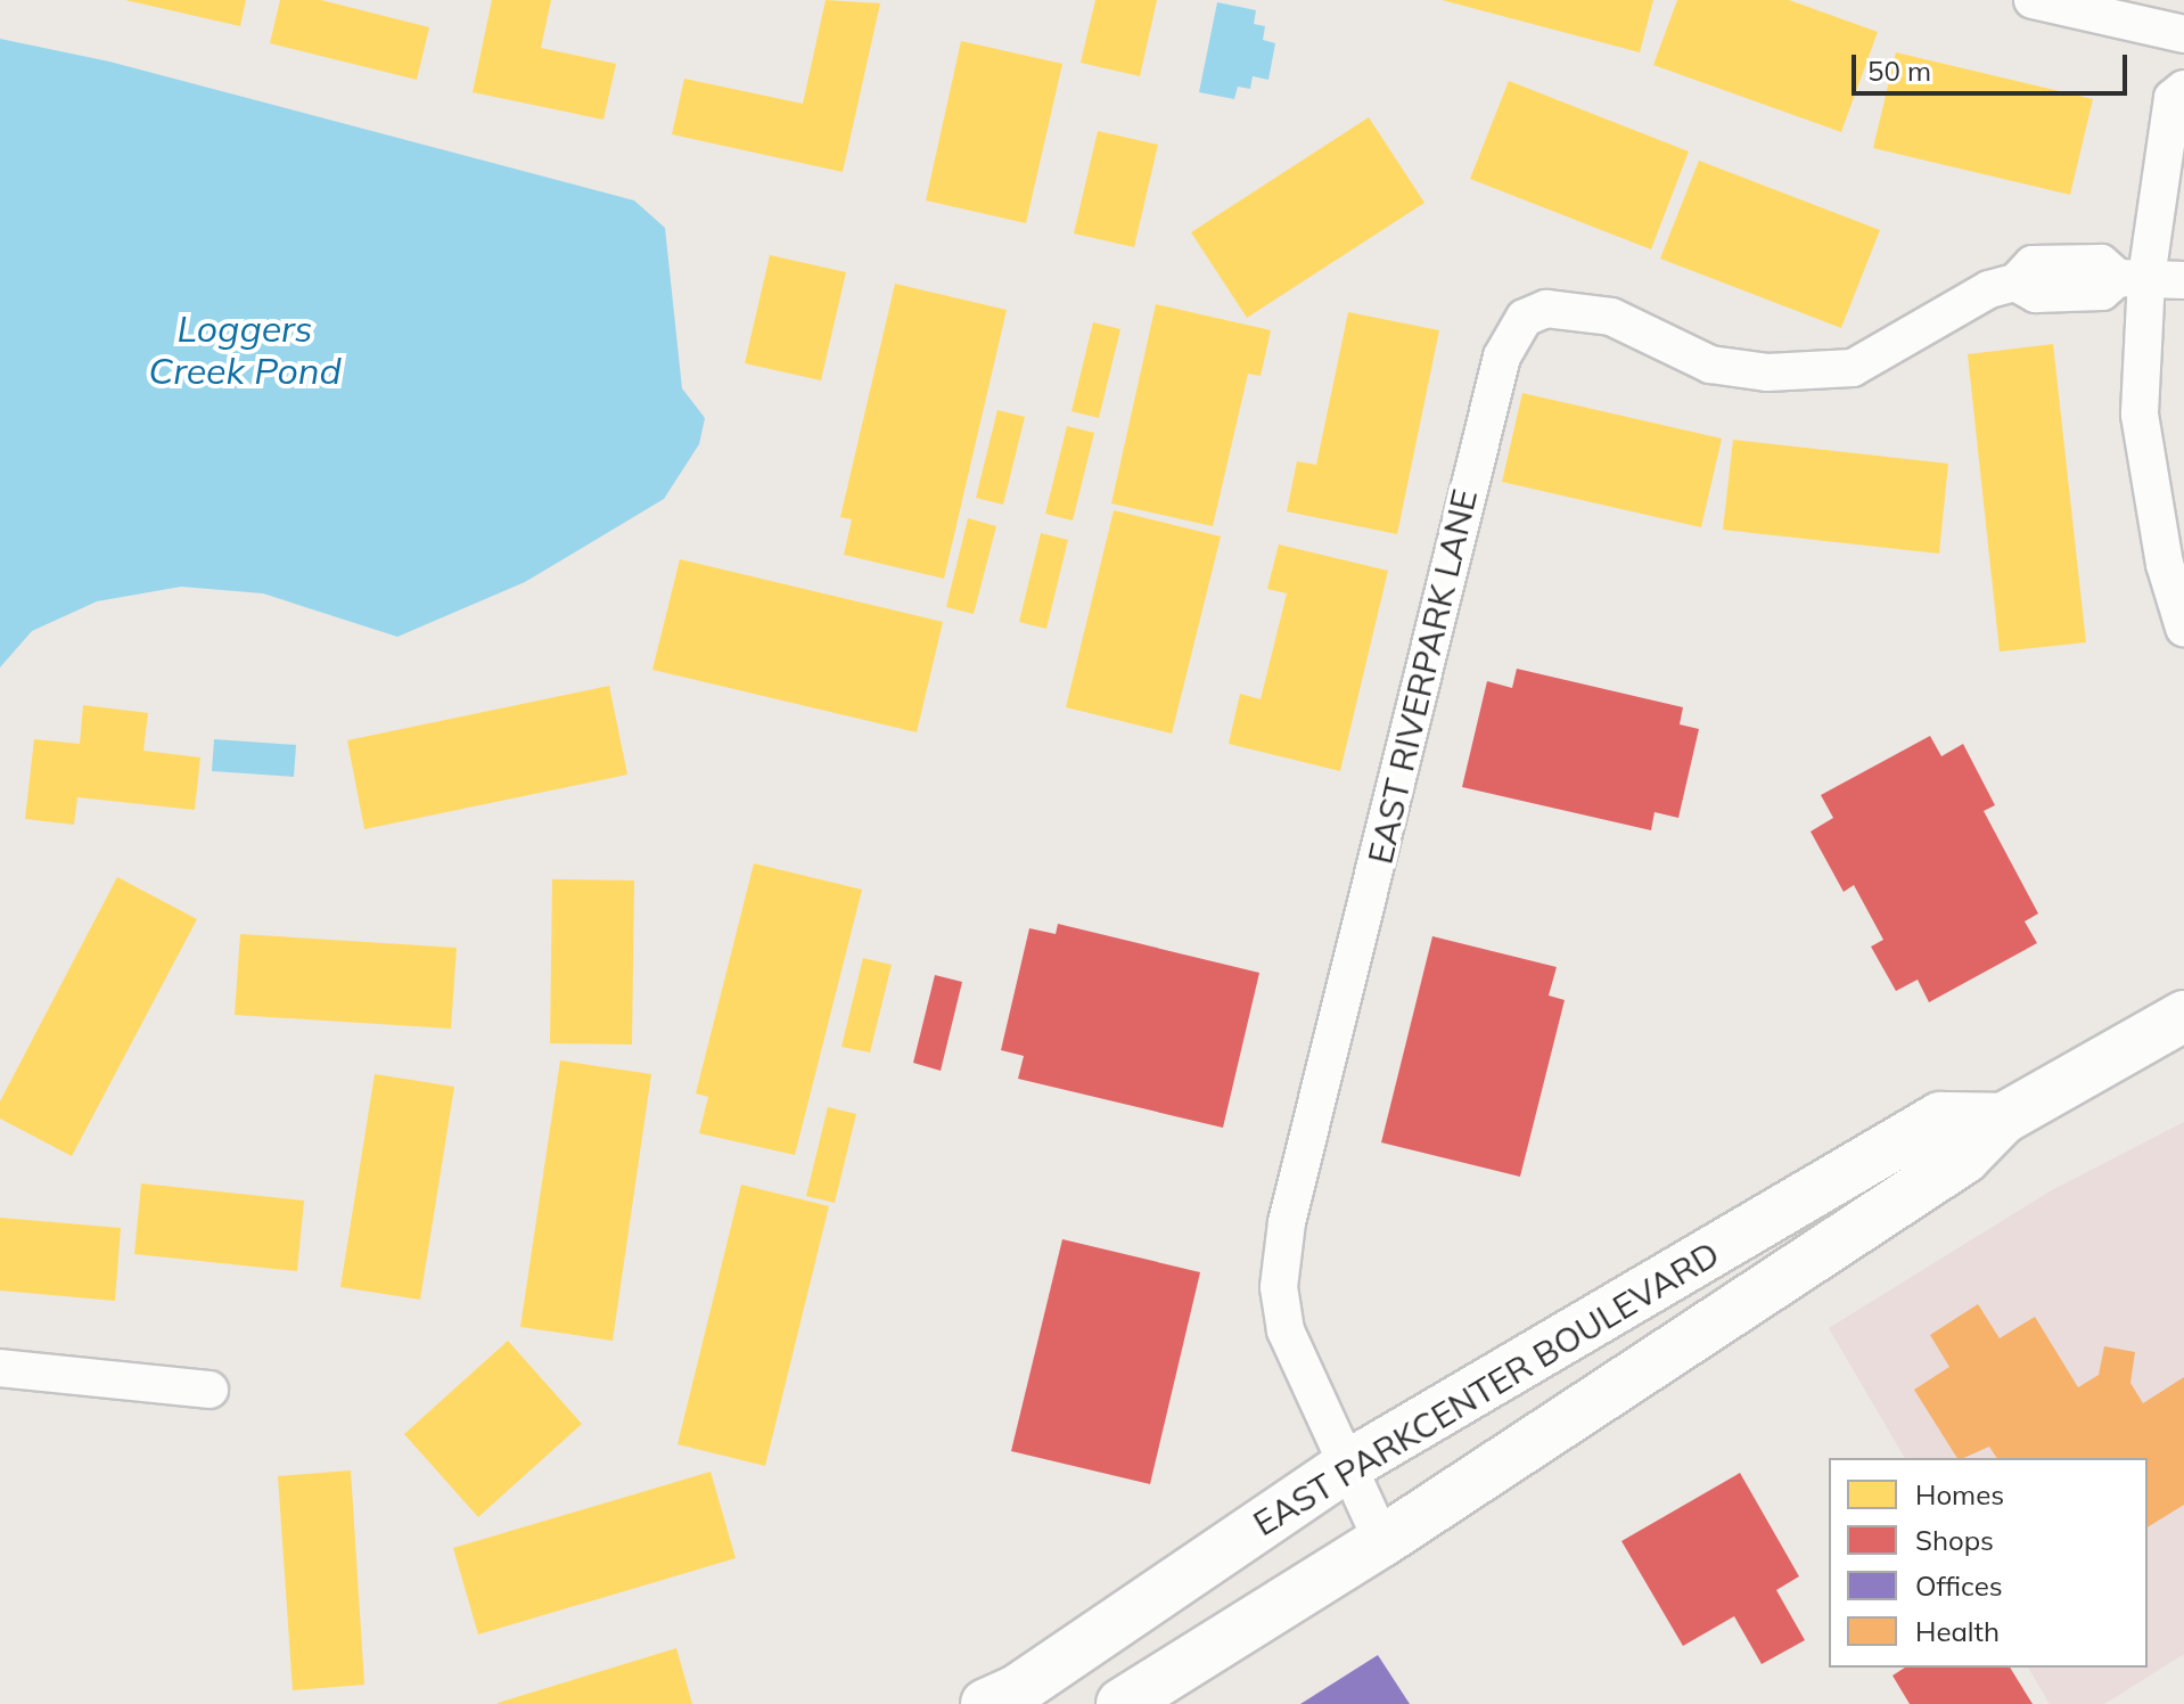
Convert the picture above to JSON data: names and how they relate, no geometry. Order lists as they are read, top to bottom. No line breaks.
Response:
{"streets":{"main road":["EAST PARKCENTER BOULEVARD"],"street":["EAST RIVERPARK LANE"]},"crossings":[["EAST RIVERPARK LANE","EAST PARKCENTER BOULEVARD"]],"water":["Loggers Creek Pond"],"legend":["Homes","Shops","Offices","Health"],"scale_bar":"50 m"}
